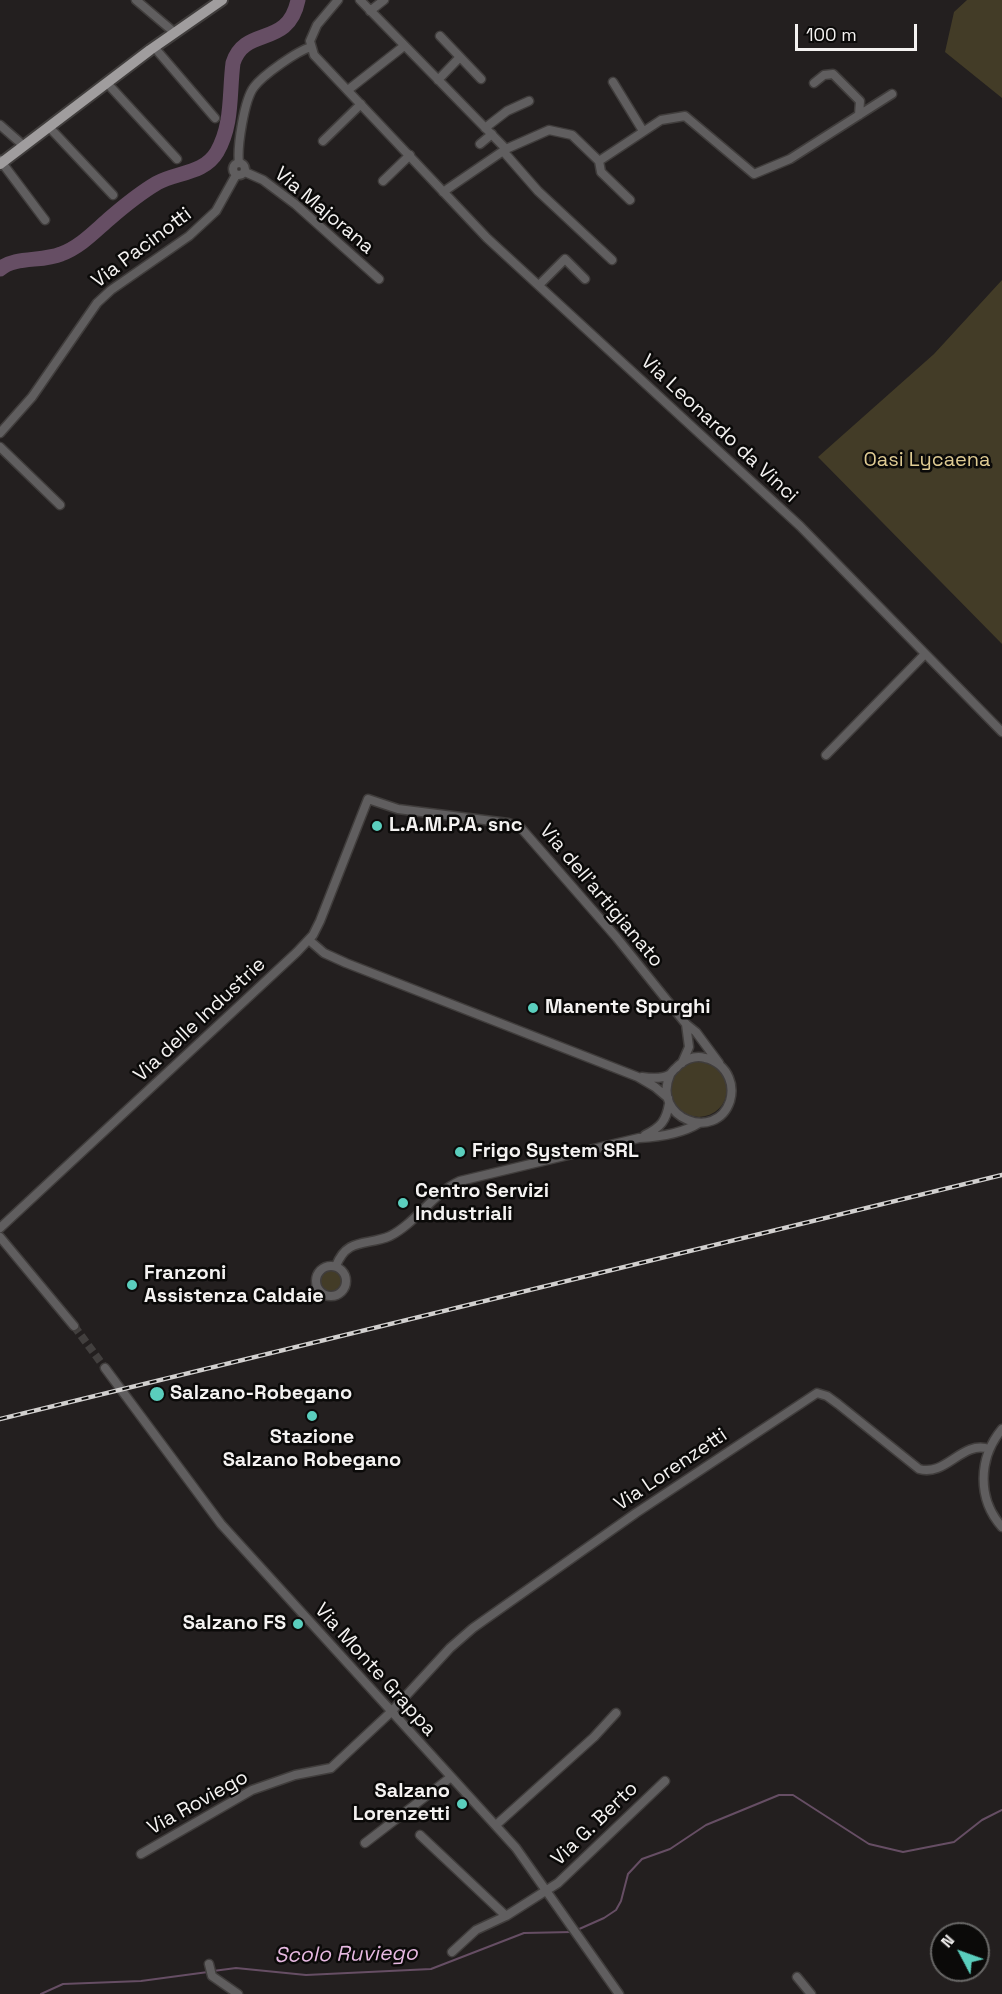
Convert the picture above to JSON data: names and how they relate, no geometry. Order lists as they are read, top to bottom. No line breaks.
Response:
{"streets":{"street":["Via Majorana","Via Pacinotti","Via Leonardo da Vinci","Via dell'artigianato","Via delle Industrie","Via Lorenzetti","Via Monte Grappa","Via Roviego","Via G. Berto"]},"crossings":[["Via Majorana","Via Pacinotti"],["Via Pacinotti","Via Leonardo da Vinci"],["Via dell'artigianato","Via delle Industrie"],["Via Lorenzetti","Via Monte Grappa"],["Via Lorenzetti","Via Roviego"],["Via Monte Grappa","Via Roviego"],["Via Monte Grappa","Via G. Berto"]],"water":["Scolo Ruviego"],"parks":["Oasi Lycaena"],"places":["L.A.M.P.A. snc","Manente Spurghi","Frigo System SRL","Centro Servizi Industriali","Franzoni Assistenza Caldaie","Salzano-Robegano","Stazione Salzano Robegano","Salzano FS","Salzano Lorenzetti"],"scale_bar":"100 m","north":"top left"}
